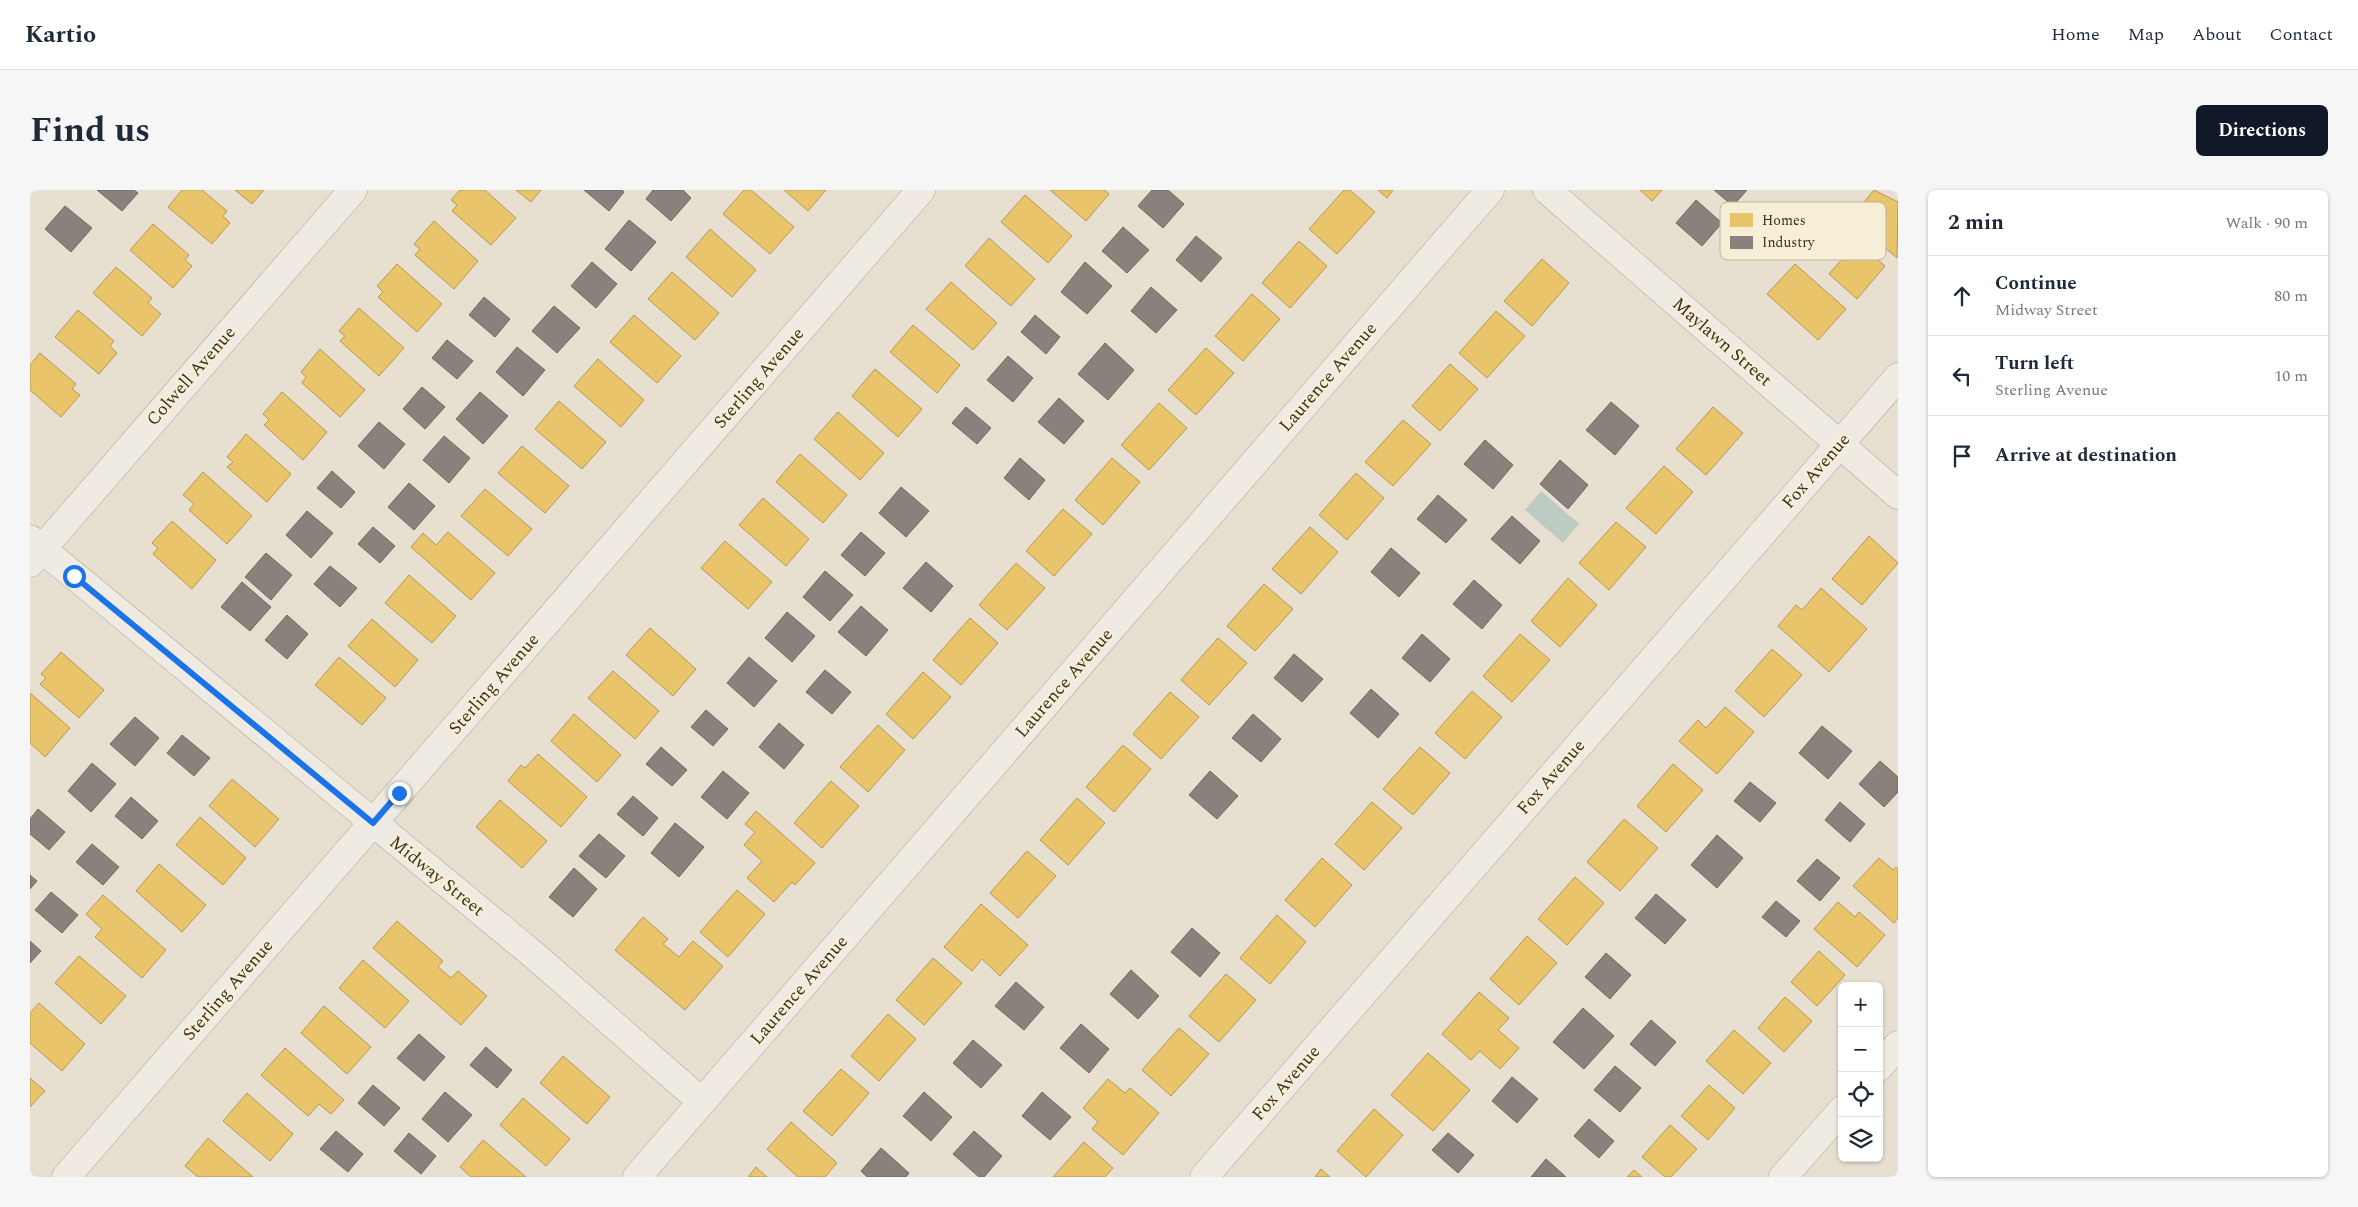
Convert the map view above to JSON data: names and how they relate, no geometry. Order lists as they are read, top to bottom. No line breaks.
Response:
{"streets":{"street":["Maylawn Street","Colwell Avenue","Laurence Avenue","Sterling Avenue","Fox Avenue","Midway Street"]},"crossings":[["Maylawn Street","Fox Avenue"],["Colwell Avenue","Midway Street"],["Laurence Avenue","Midway Street"],["Sterling Avenue","Midway Street"]],"legend":["Homes","Industry"],"page":{"header":"Kartio","nav":["Home","Map","About","Contact"],"title":"Find us","buttons":"Directions","heading":["2 min","Walk · 90 m"],"list":[["Continue","Midway Street","80 m"],["Turn left","Sterling Avenue","10 m"],"Arrive at destination"],"map_buttons":["+","−"]}}
